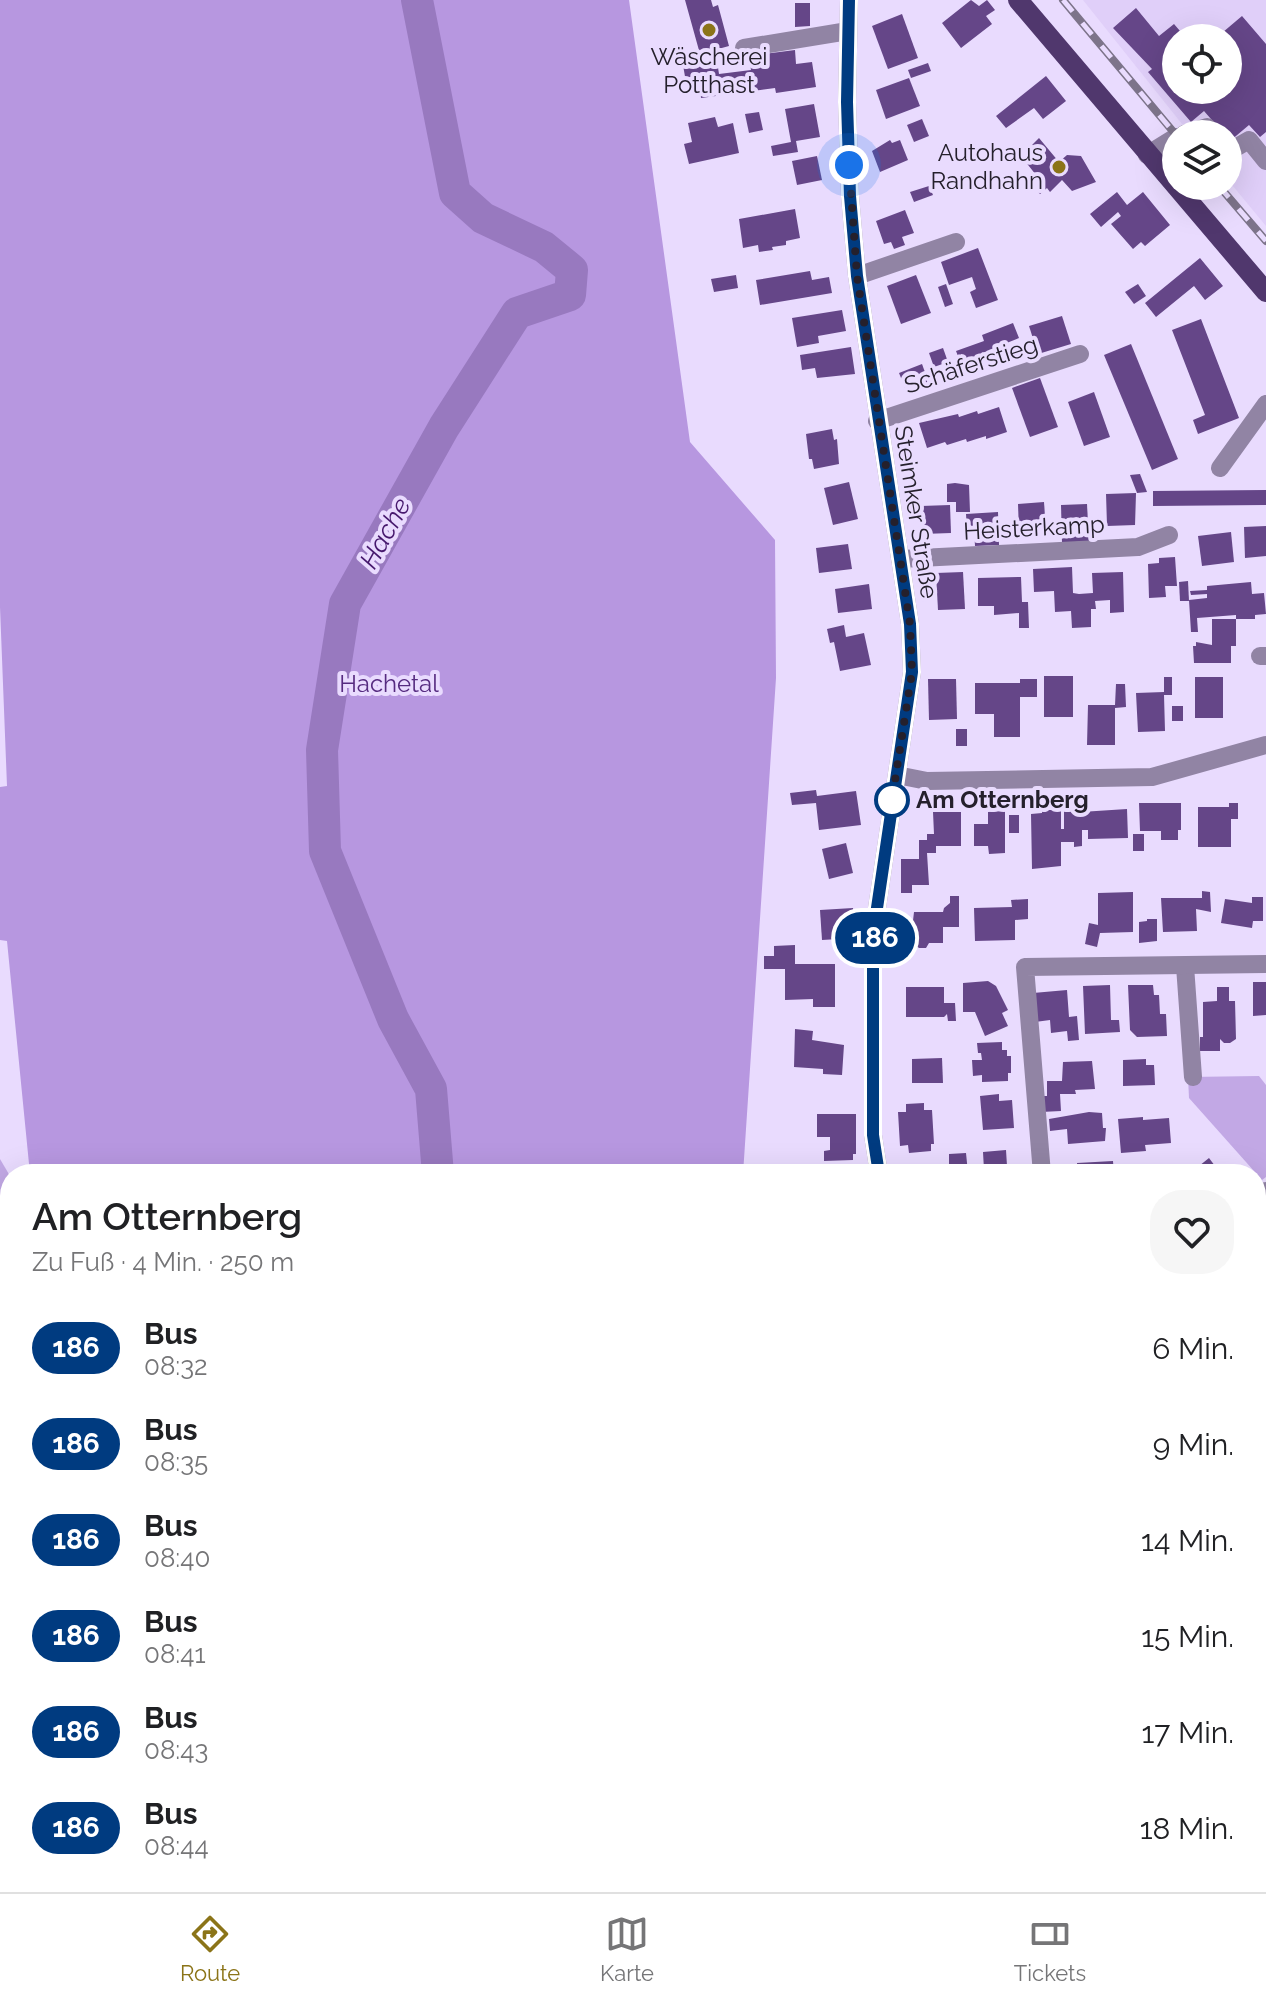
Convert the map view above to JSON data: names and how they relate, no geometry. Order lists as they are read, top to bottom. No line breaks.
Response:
{"streets":{"street":["Schäferstieg","Steimker Straße","Heisterkamp"]},"crossings":[["Schäferstieg","Steimker Straße"],["Steimker Straße","Heisterkamp"]],"water":["Hache"],"parks":["Hachetal"],"places":["Wäscherei Potthast","Autohaus Randhahn","Am Otternberg"],"lines":["bus line 186"],"page":{"on_map":"186","heading":["Am Otternberg","Zu Fuß · 4 Min. · 250 m"],"list":[{"mark":"186","name":"Bus","note":"08:32","value":"6 Min."},{"mark":"186","name":"Bus","note":"08:35","value":"9 Min."},{"mark":"186","name":"Bus","note":"08:40","value":"14 Min."},{"mark":"186","name":"Bus","note":"08:41","value":"15 Min."},{"mark":"186","name":"Bus","note":"08:43","value":"17 Min."},{"mark":"186","name":"Bus","note":"08:44","value":"18 Min."}],"tabs":["Route","Karte","Tickets"]}}
